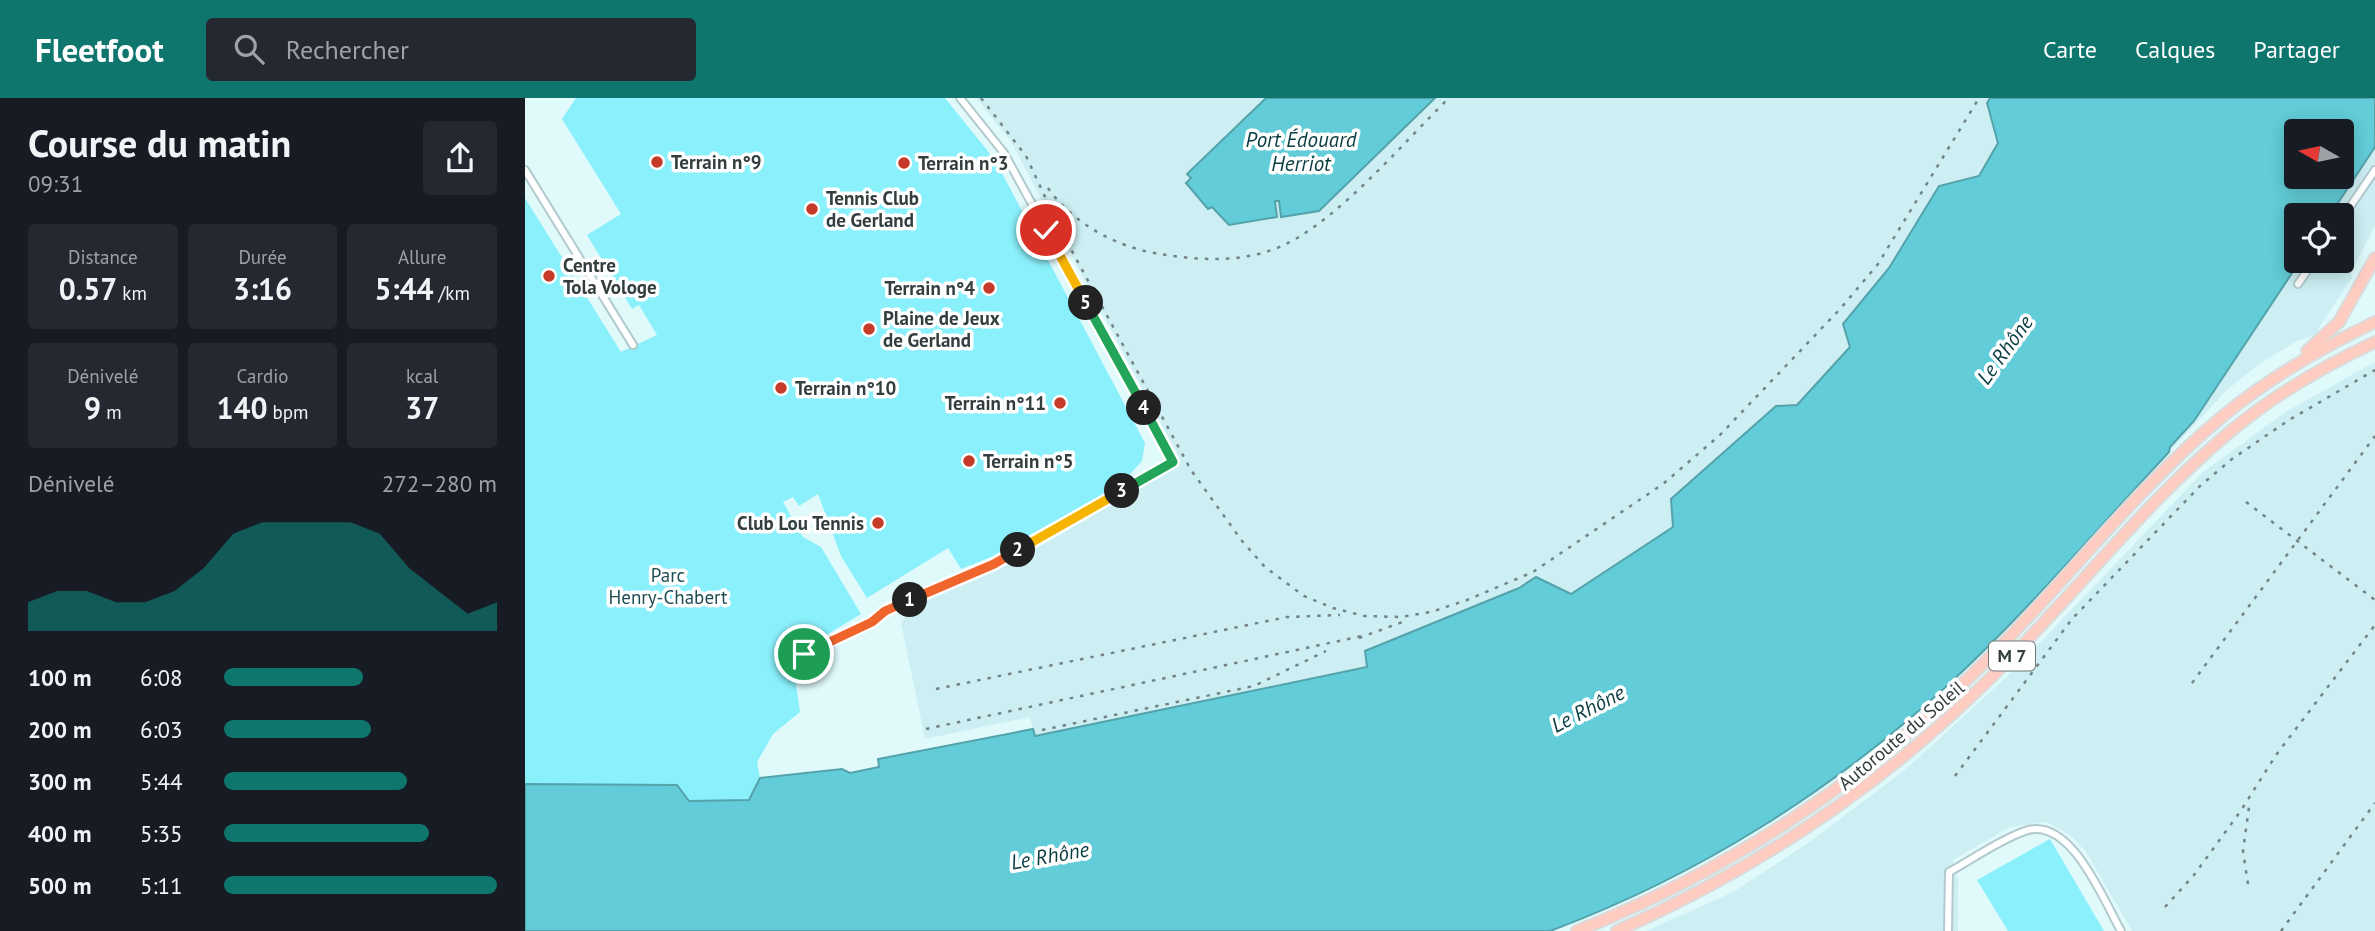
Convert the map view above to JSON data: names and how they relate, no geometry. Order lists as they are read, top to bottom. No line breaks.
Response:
{"streets":{"highway":["M 7","Autoroute du Soleil"]},"water":["Port Édouard Herriot","Le Rhône"],"parks":["Parc Henry-Chabert"],"places":["Terrain n°9","Terrain n°3","Tennis Club de Gerland","Centre Tola Vologe","Terrain n°4","Plaine de Jeux de Gerland","Terrain n°10","Terrain n°11","Terrain n°5","Club Lou Tennis"],"north":"left","page":{"header":"Fleetfoot","search":"Rechercher","nav":["Carte","Calques","Partager"],"heading":["Course du matin","09:31"],"stats":[["Distance","0.57 km"],["Durée","3:16"],["Allure","5:44 /km"],["Dénivelé","9 m"],["Cardio","140 bpm"],["kcal","37"]],"pins":["5","4","3","2","1"],"chart":["Dénivelé","272–280 m"],"list":[{"name":"100 m","note":"6:08"},{"name":"200 m","note":"6:03"},{"name":"300 m","note":"5:44"},{"name":"400 m","note":"5:35"},{"name":"500 m","note":"5:11"}]}}
